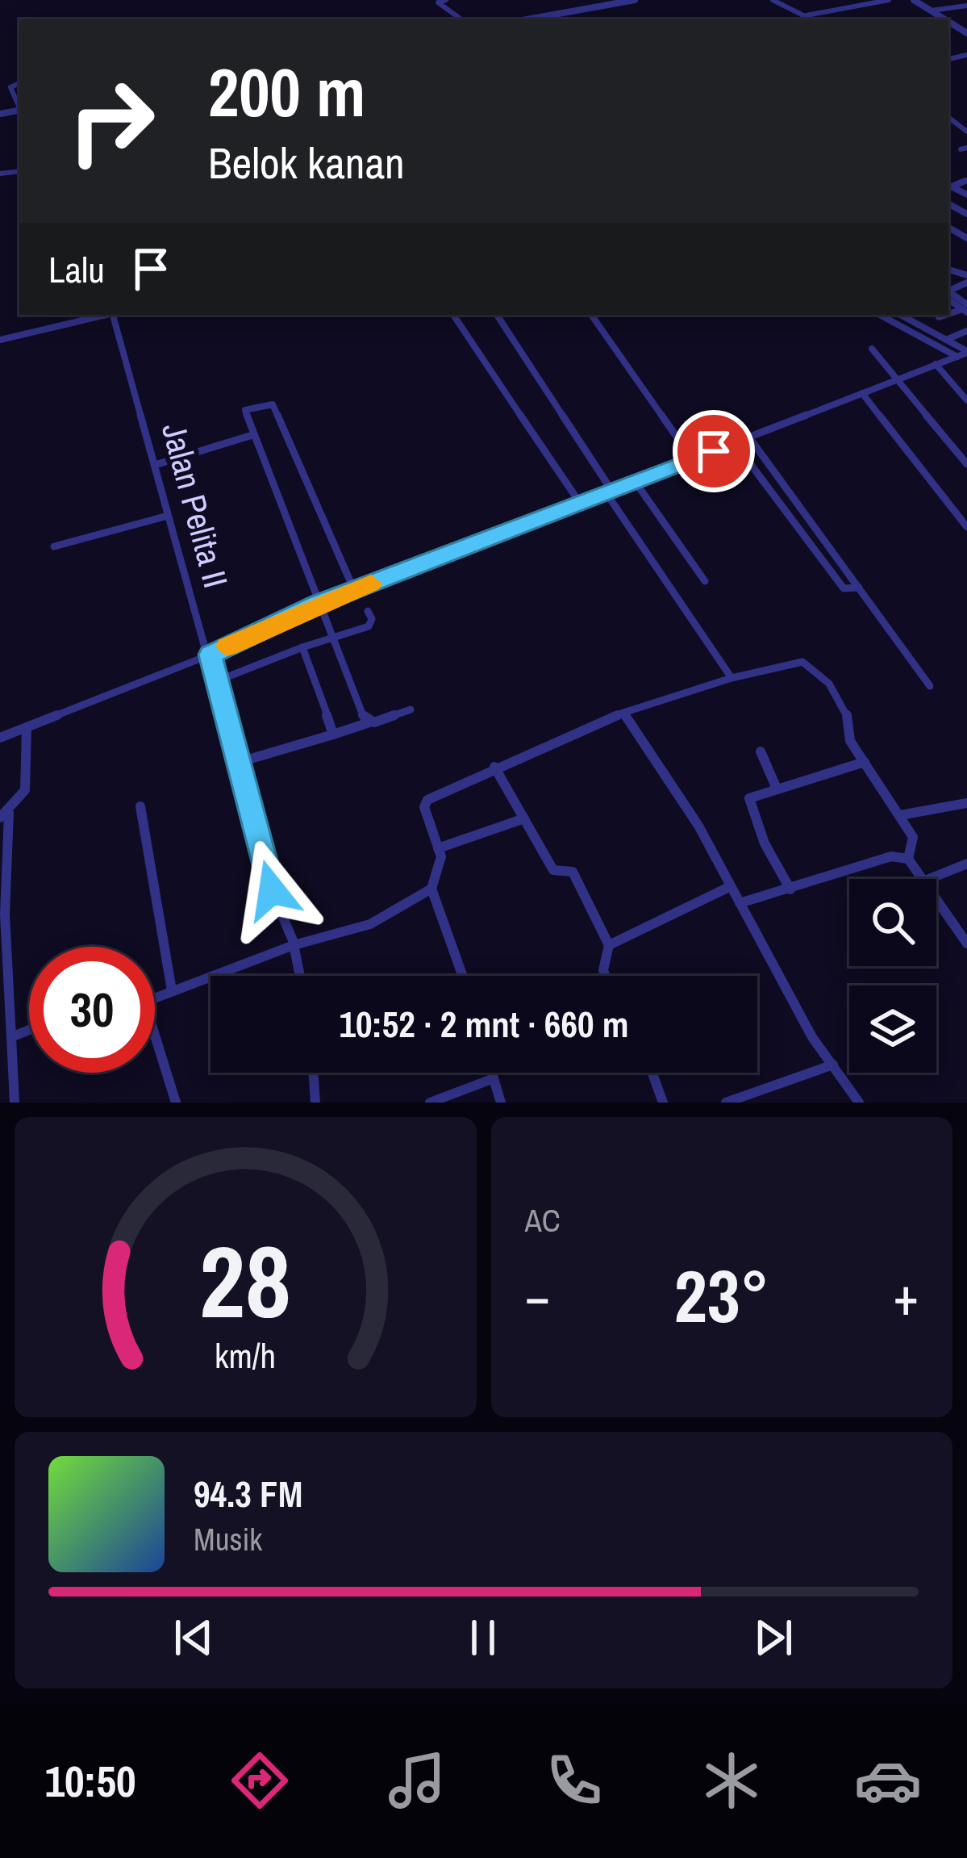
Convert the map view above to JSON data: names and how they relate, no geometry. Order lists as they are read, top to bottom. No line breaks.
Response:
{"streets":{"street":["Jalan Pelita II"]},"page":{"turn":["200 m","Belok kanan"],"then":"Lalu","limit":"30","trip":"10:52 · 2 mnt · 660 m","tile":"AC","heat":["−","23°","+"],"song":["94.3 FM","Musik"],"tabs":"10:50","gauge":["28","km/h"]}}
